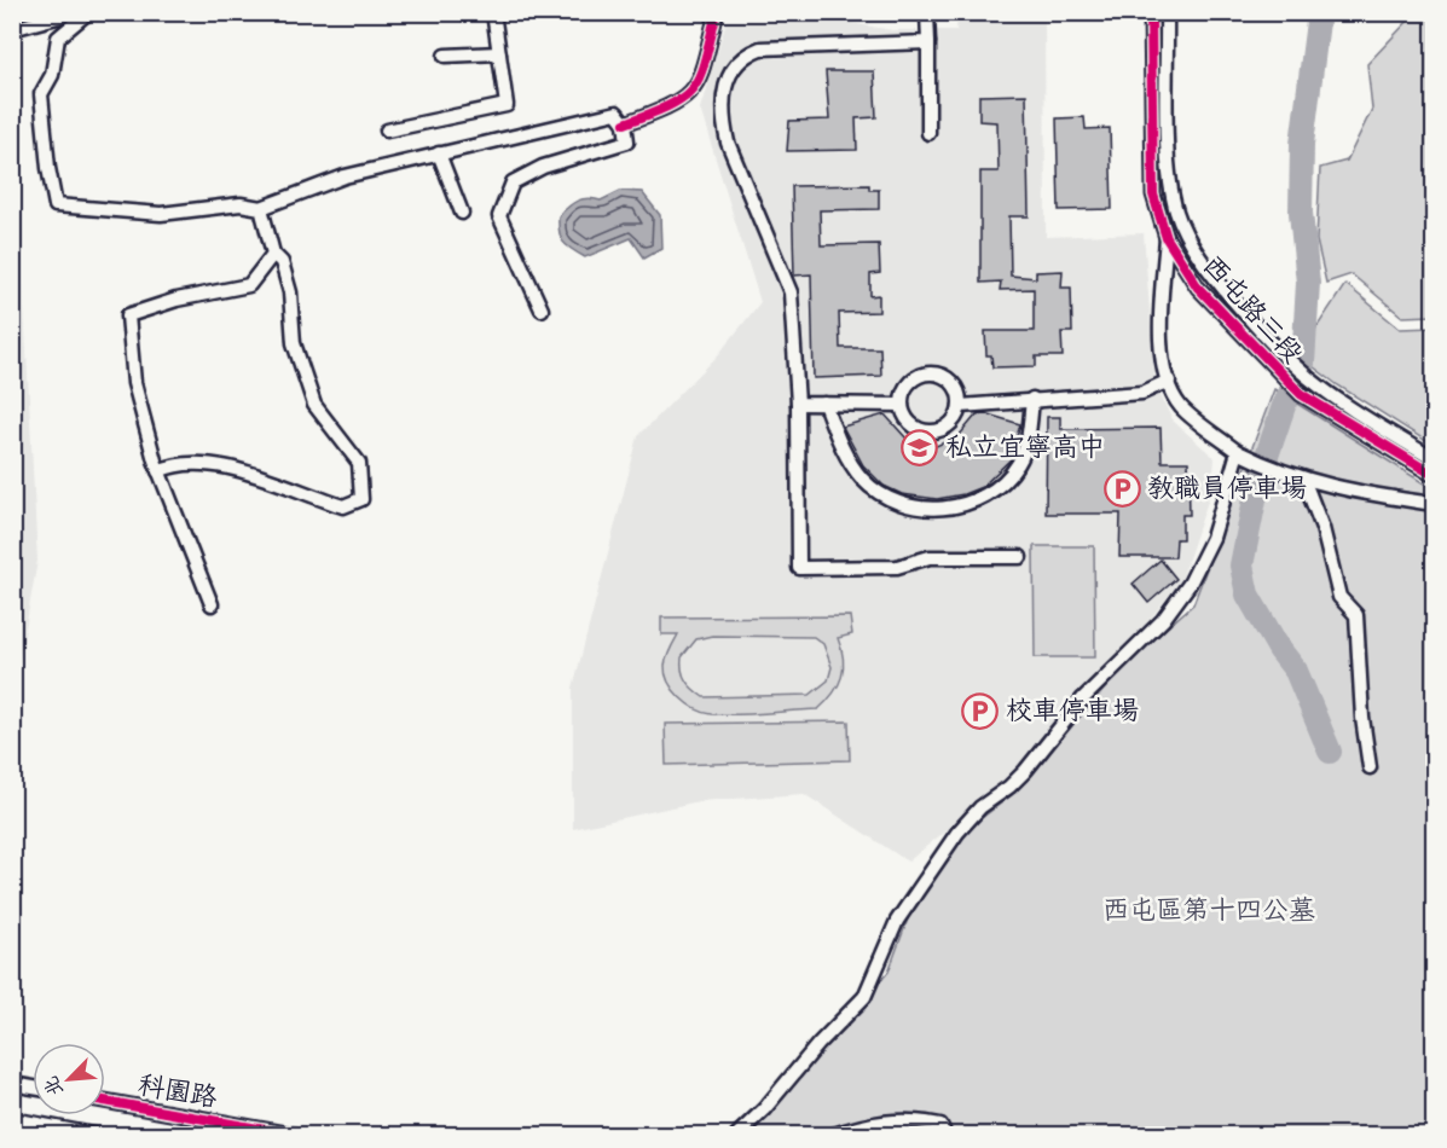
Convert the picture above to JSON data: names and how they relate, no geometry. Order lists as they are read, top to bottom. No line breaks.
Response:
{"streets":{"street":["西屯路三段","科園路"]},"parks":["西屯區第十四公墓"],"places":{"school or university":["私立宜寧高中"],"parking":["教職員停車場","校車停車場"]},"north":"bottom left"}
